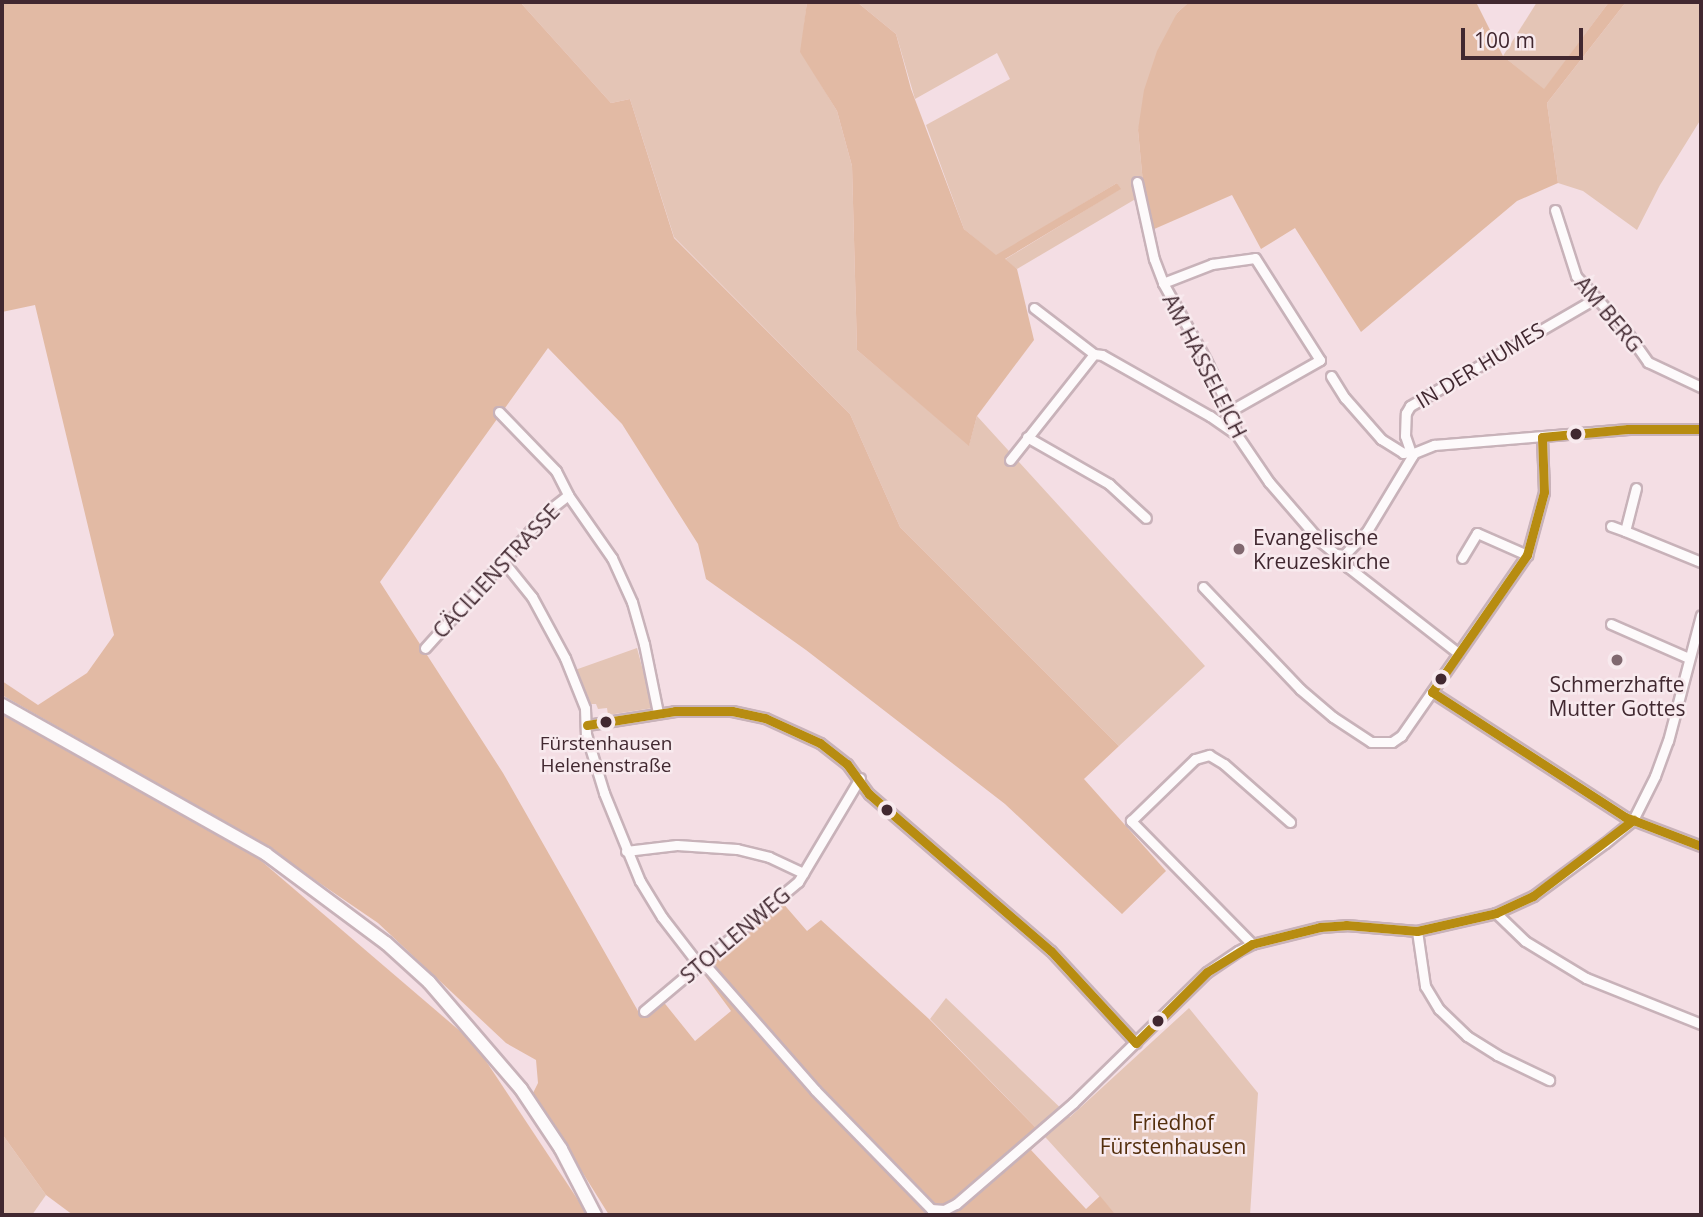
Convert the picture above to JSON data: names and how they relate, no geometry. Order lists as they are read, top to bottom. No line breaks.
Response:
{"streets":{"street":["AM BERG","IN DER HUMES","AM HASSELEICH","CÄCILIENSTRASSE","STOLLENWEG"]},"crossings":[["AM BERG","IN DER HUMES"]],"parks":["Friedhof Fürstenhausen"],"places":["Evangelische Kreuzeskirche","Schmerzhafte Mutter Gottes","Fürstenhausen Helenenstraße"],"scale_bar":"100 m"}
